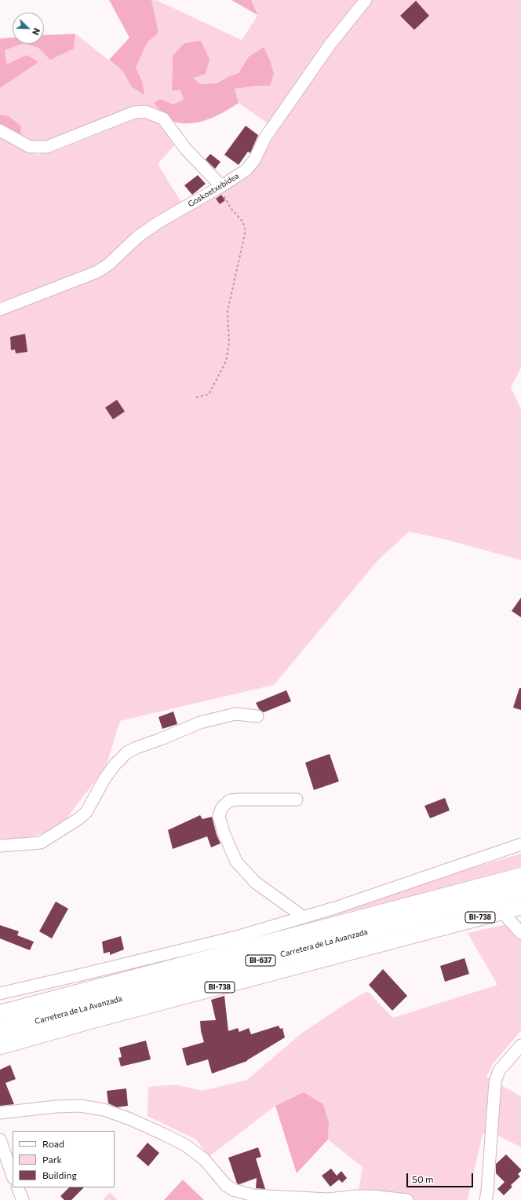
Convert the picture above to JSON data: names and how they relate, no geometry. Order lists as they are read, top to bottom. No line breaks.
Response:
{"streets":{"highway":["Carretera de La Avanzada","BI-637"],"main road":["BI-738"],"street":["Goskoetxebidea"]},"legend":["Road","Park","Building"],"scale_bar":"50 m","north":"bottom right"}
